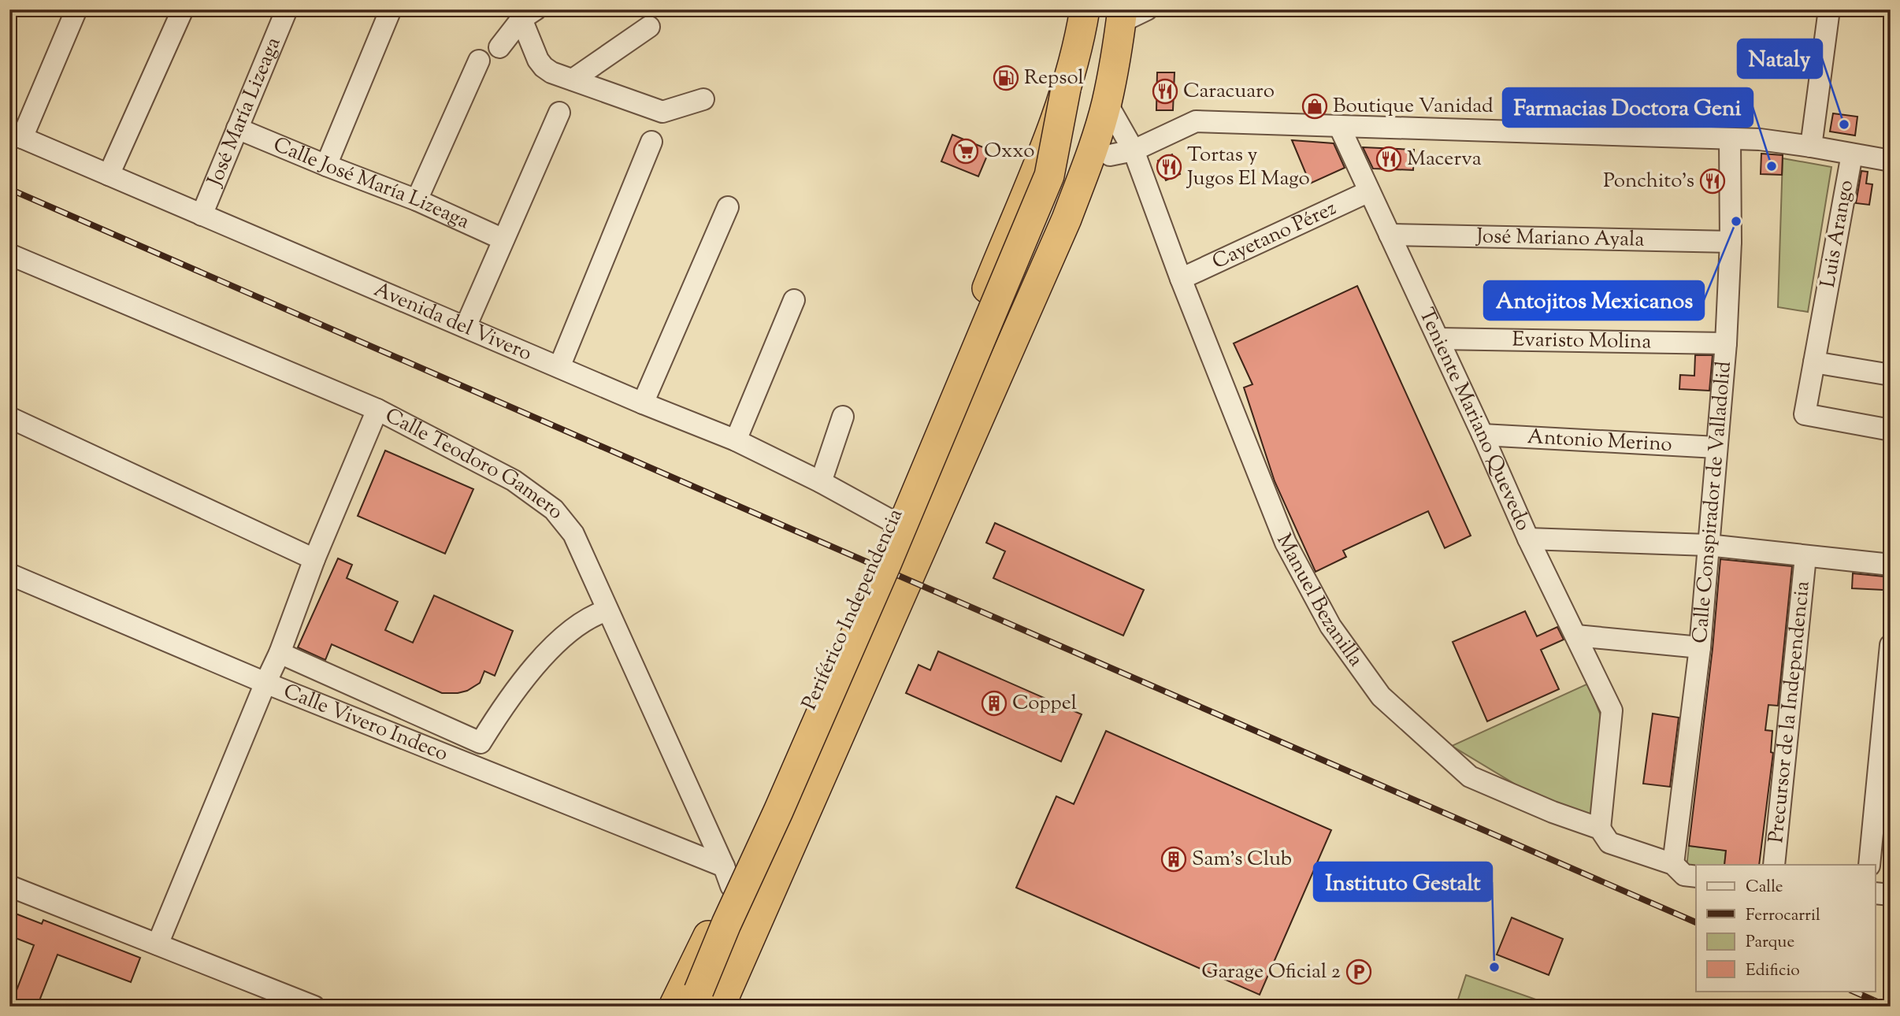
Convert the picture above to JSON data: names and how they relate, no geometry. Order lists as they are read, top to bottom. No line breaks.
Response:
{"streets":{"highway":["Periférico Independencia"],"street":["José María Lizeaga","Calle José María Lizeaga","Luis Arango","Cayetano Pérez","José Mariano Ayala","Avenida del Vivero","Evaristo Molina","Teniente Mariano Quevedo","Antonio Merino","Calle Teodoro Gamero","Calle Conspirador de Valladolid","Manuel Bezanilla","Precursor de la Independencia","Calle Vivero Indeco"]},"crossings":[["José María Lizeaga","Calle José María Lizeaga"],["José María Lizeaga","Avenida del Vivero"],["Cayetano Pérez","Teniente Mariano Quevedo"],["Cayetano Pérez","Manuel Bezanilla"],["José Mariano Ayala","Teniente Mariano Quevedo"],["José Mariano Ayala","Calle Conspirador de Valladolid"],["Avenida del Vivero","Periférico Independencia"],["Evaristo Molina","Teniente Mariano Quevedo"],["Evaristo Molina","Calle Conspirador de Valladolid"],["Teniente Mariano Quevedo","Antonio Merino"],["Teniente Mariano Quevedo","Manuel Bezanilla"],["Antonio Merino","Calle Conspirador de Valladolid"],["Calle Teodoro Gamero","Periférico Independencia"],["Calle Teodoro Gamero","Calle Vivero Indeco"],["Calle Conspirador de Valladolid","Manuel Bezanilla"],["Periférico Independencia","Calle Vivero Indeco"]],"places":{"fuel station":["Repsol"],"restaurant":["Caracuaro","Macerva","Tortas y Jugos El Mago","Ponchito's"],"shop":["Boutique Vanidad"],"other":["Nataly","Farmacias Doctora Geni","Antojitos Mexicanos","Instituto Gestalt"],"supermarket":["Oxxo"],"building":["Coppel","Sam's Club"],"parking":["Garage Oficial 2"]},"legend":["Calle","Ferrocarril","Parque","Edificio"]}
